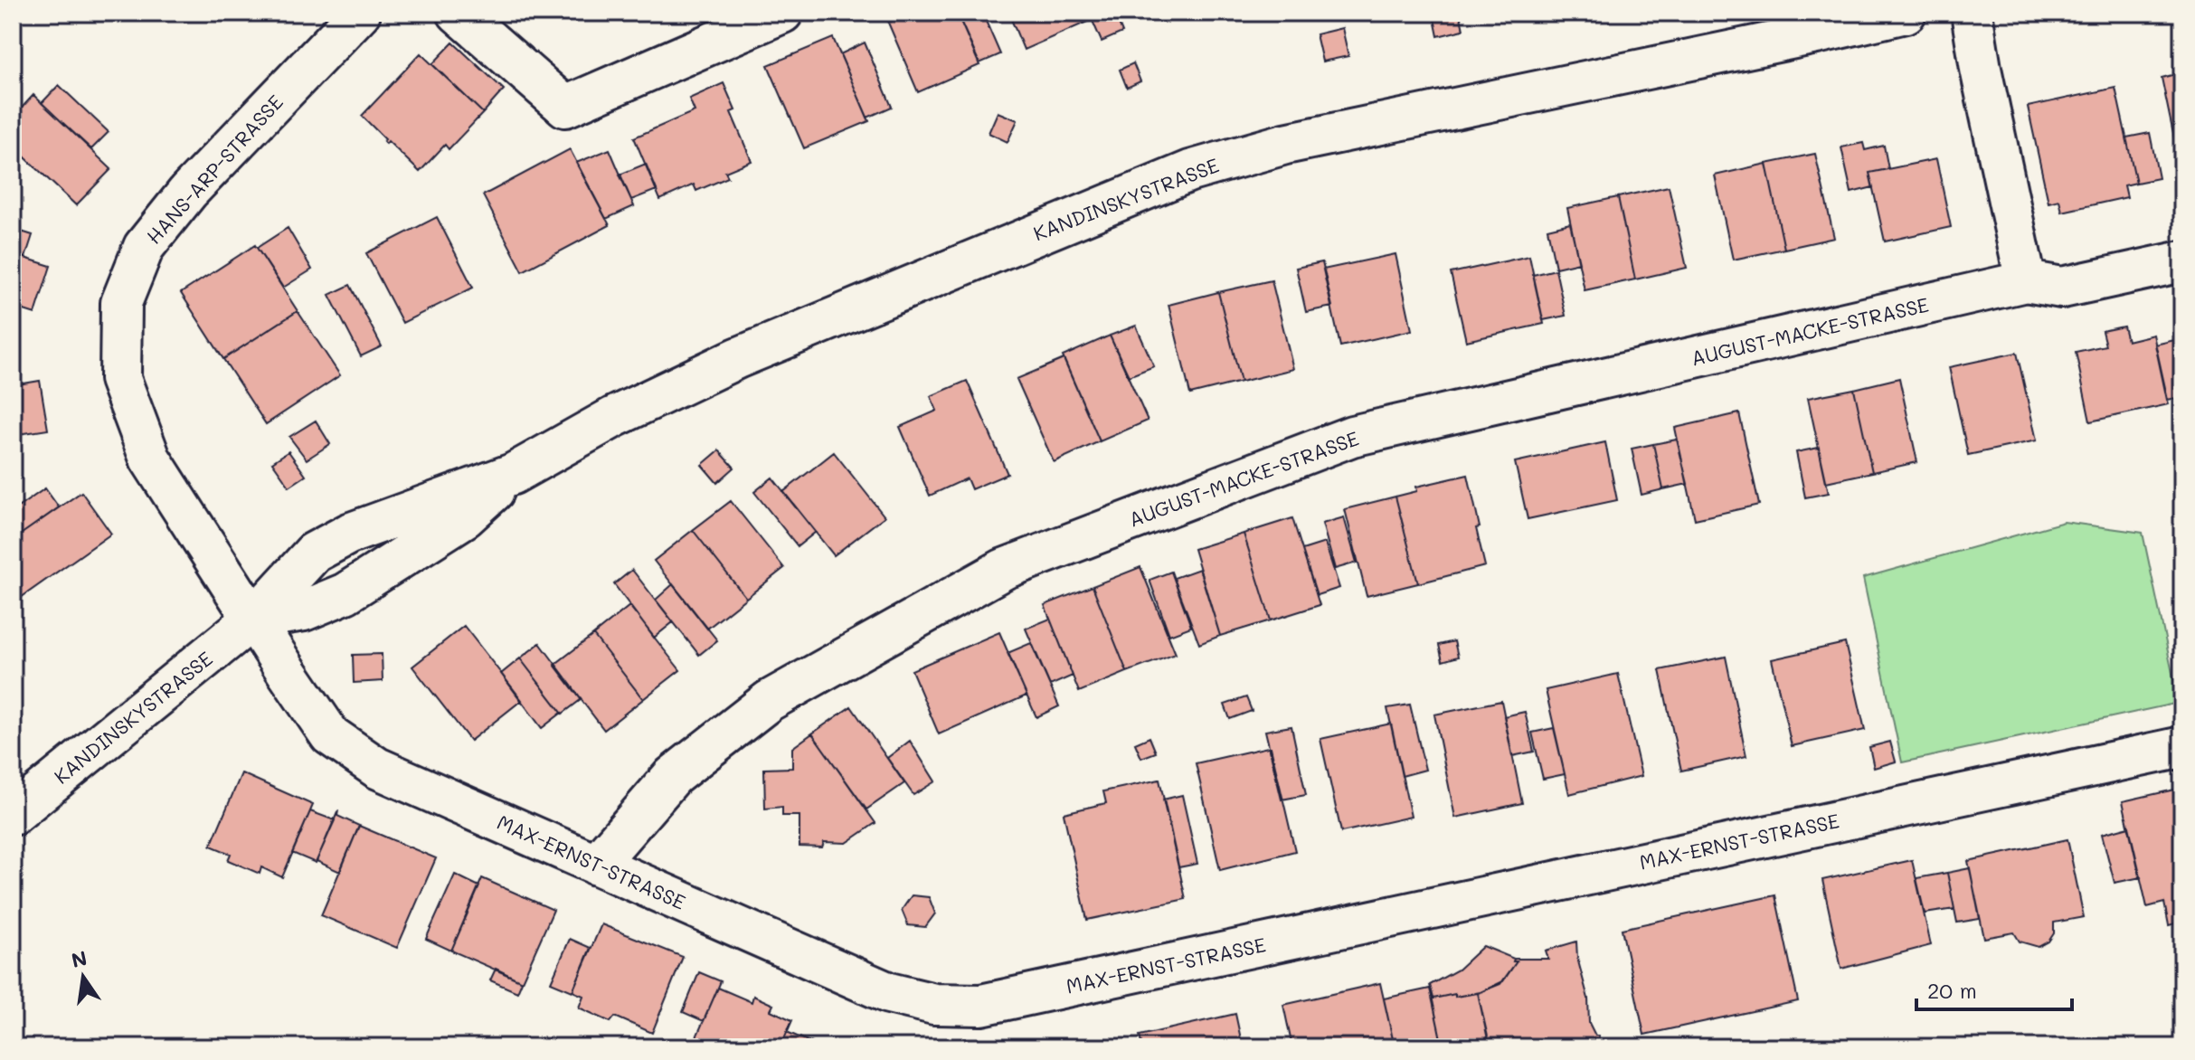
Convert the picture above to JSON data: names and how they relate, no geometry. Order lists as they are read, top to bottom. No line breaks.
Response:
{"streets":{"street":["HANS-ARP-STRASSE","KANDINSKYSTRASSE","AUGUST-MACKE-STRASSE","MAX-ERNST-STRASSE"]},"crossings":[["HANS-ARP-STRASSE","KANDINSKYSTRASSE"],["HANS-ARP-STRASSE","MAX-ERNST-STRASSE"],["KANDINSKYSTRASSE","MAX-ERNST-STRASSE"],["AUGUST-MACKE-STRASSE","MAX-ERNST-STRASSE"]],"scale_bar":"20 m","north":"top"}
